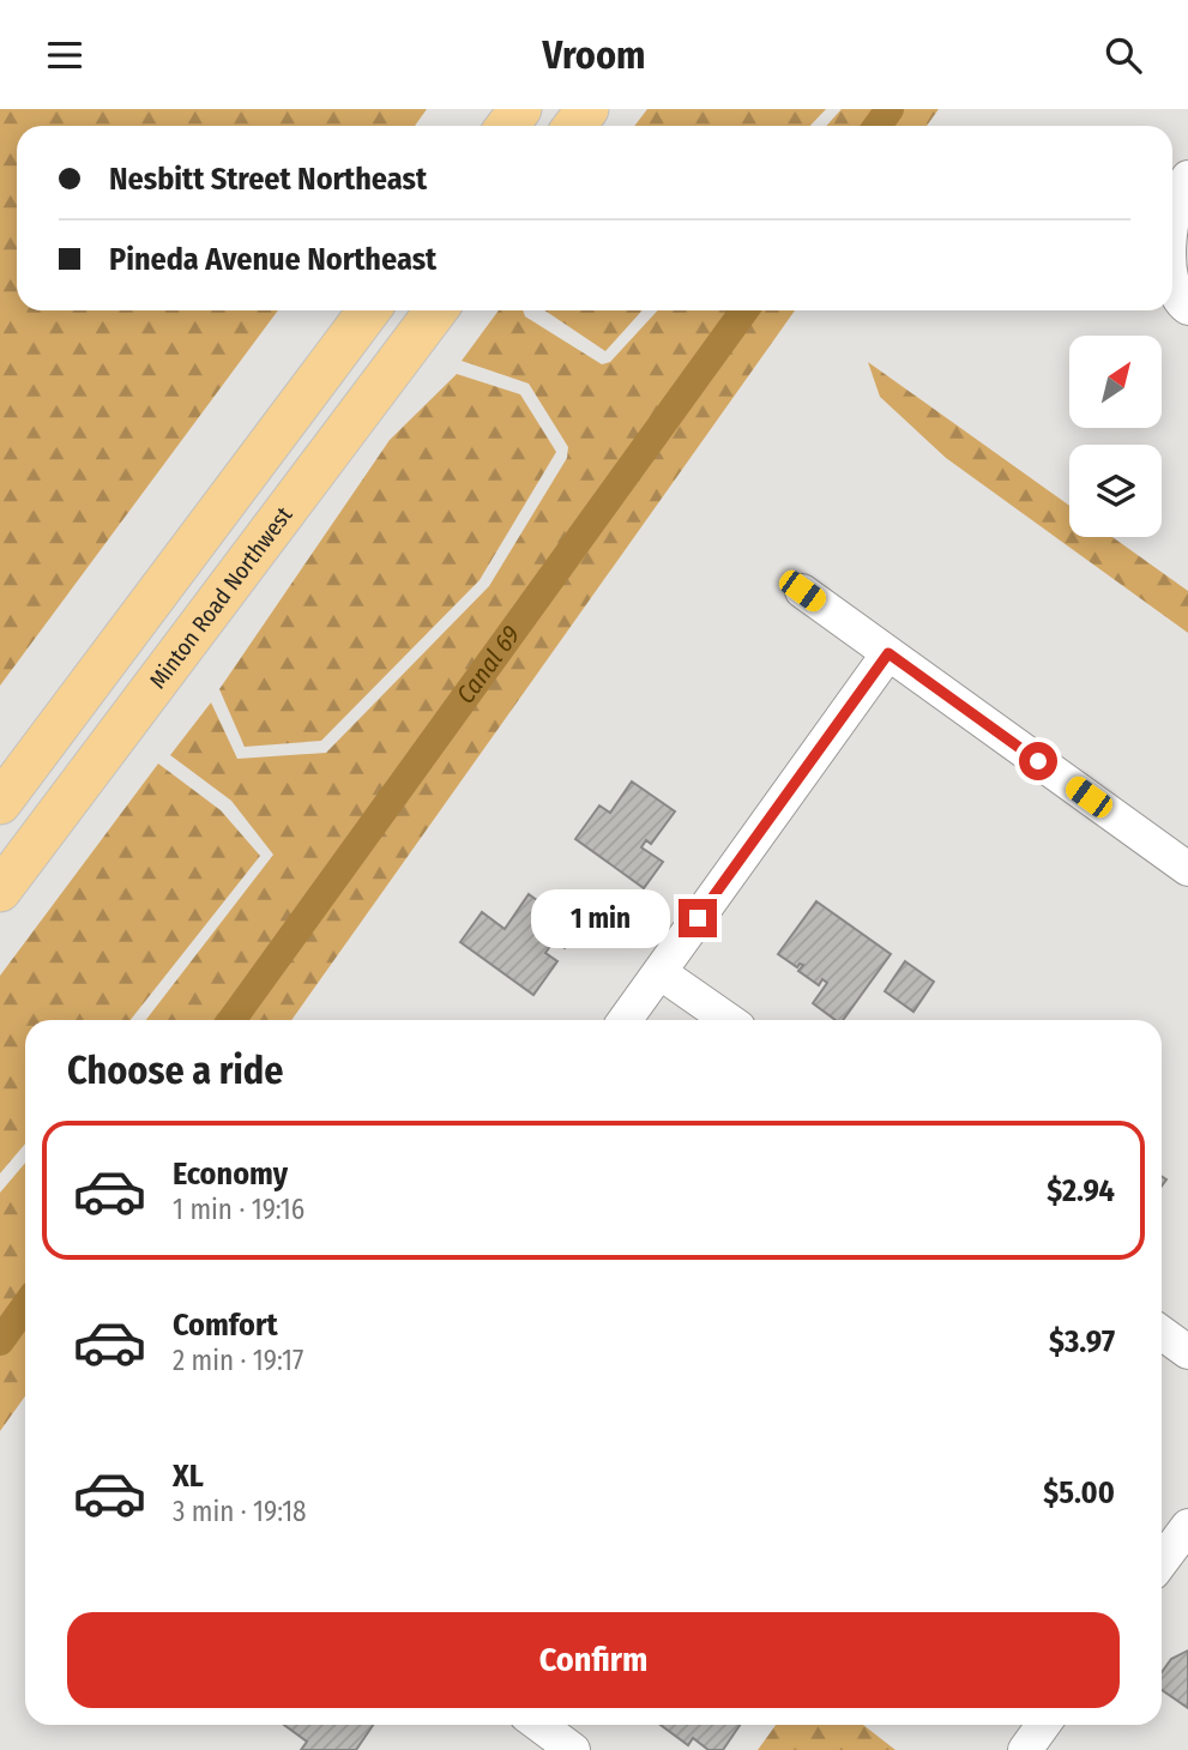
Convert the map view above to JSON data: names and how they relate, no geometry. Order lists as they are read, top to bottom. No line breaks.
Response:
{"streets":{"main road":["Minton Road Northwest"]},"water":["Canal 69"],"north":"top right","page":{"header":"Vroom","banner":["Nesbitt Street Northeast","Pineda Avenue Northeast"],"bubble":"1 min","heading":"Choose a ride","list":[{"name":"Economy","note":"1 min · 19:16","value":"$2.94"},{"name":"Comfort","note":"2 min · 19:17","value":"$3.97"},{"name":"XL","note":"3 min · 19:18","value":"$5.00"}],"buttons":"Confirm"}}
